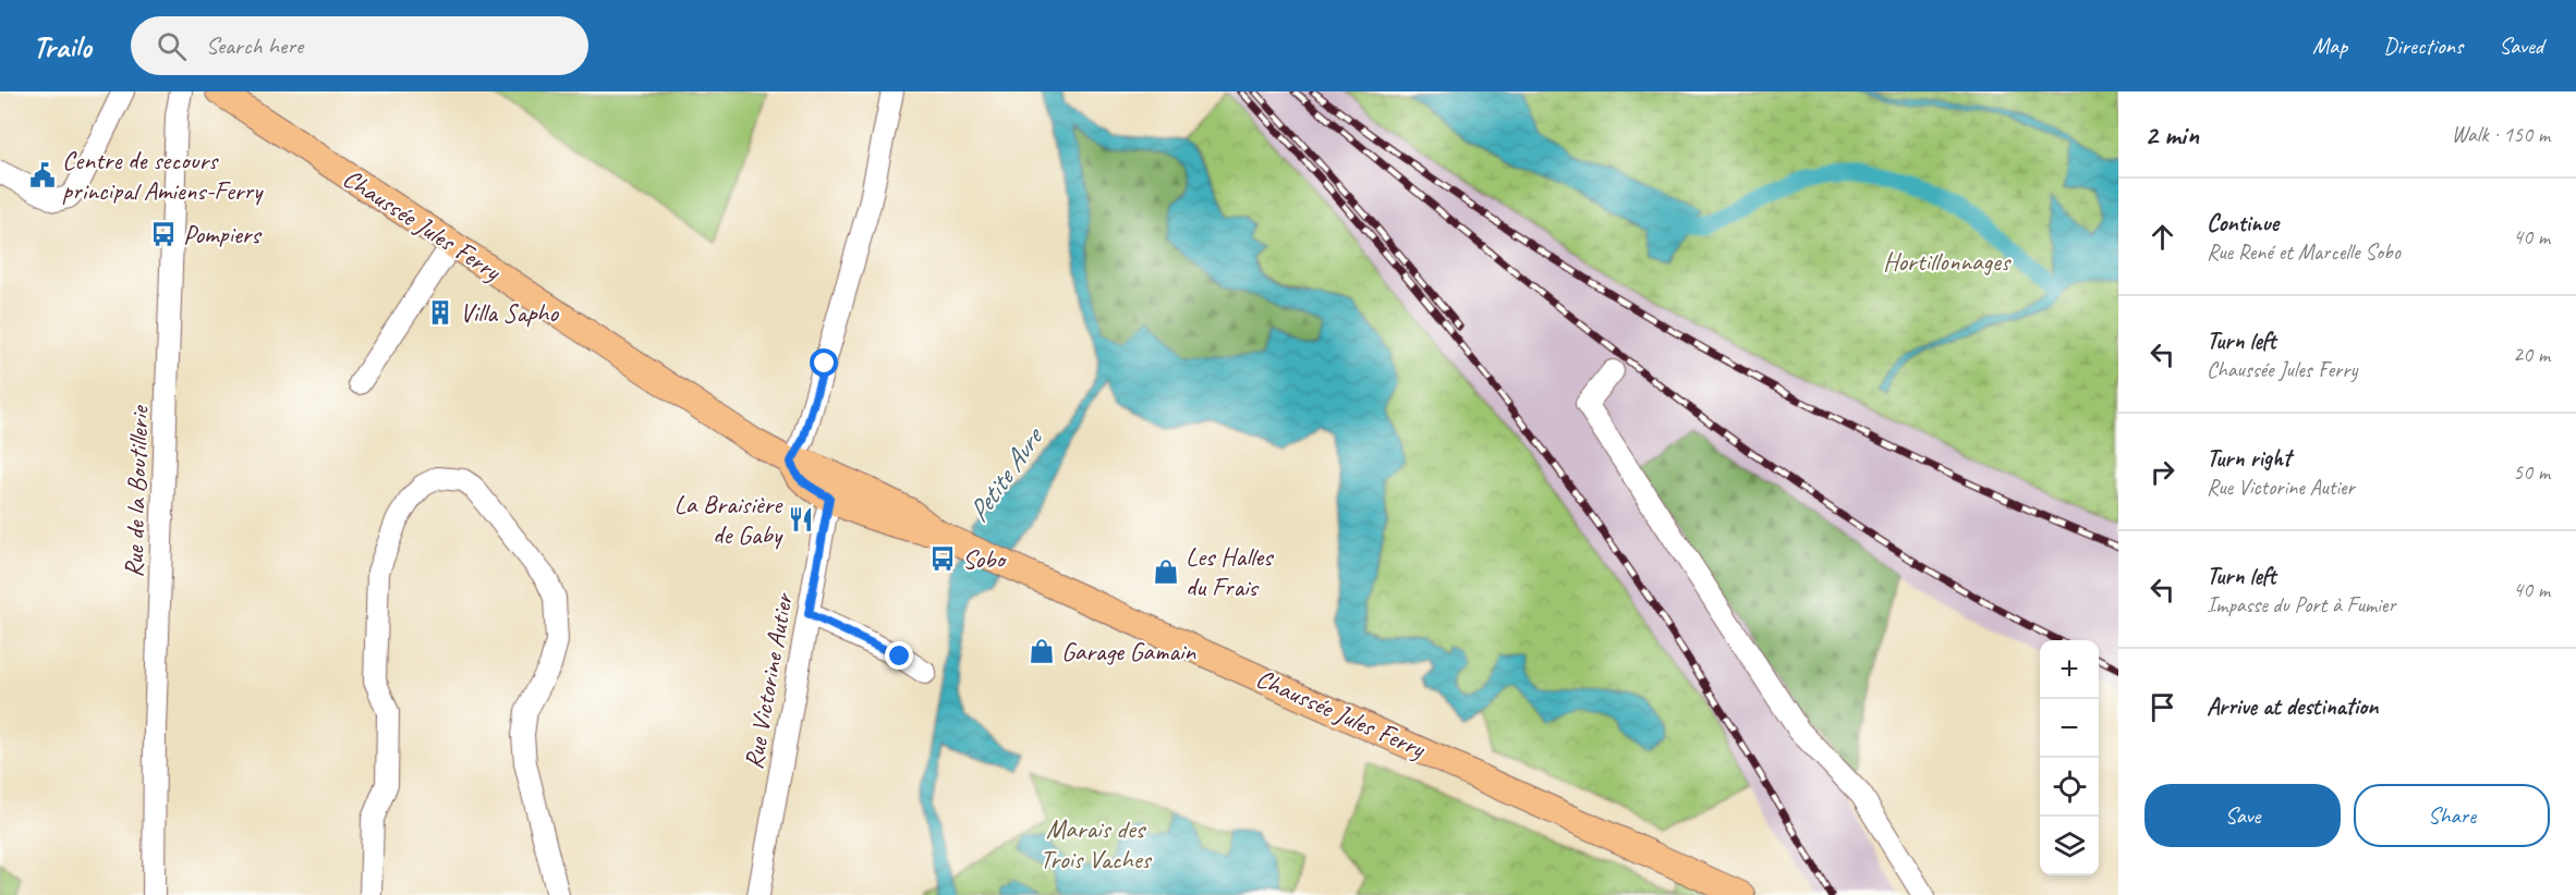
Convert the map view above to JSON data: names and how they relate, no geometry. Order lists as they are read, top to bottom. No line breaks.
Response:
{"streets":{"main road":["Chaussée Jules Ferry"],"street":["Rue de la Boutillerie","Rue Victorine Autier"]},"crossings":[["Chaussée Jules Ferry","Rue Victorine Autier"]],"water":["Petite Avre"],"parks":["Hortillonnages","Marais des Trois Vaches"],"places":{"public building":["Centre de secours principal Amiens-Ferry"],"bus stop":["Pompiers","Sobo"],"building":["Villa Sapho"],"restaurant":["La Braisière de Gaby"],"shop":["Les Halles du Frais","Garage Gamain"]},"page":{"header":"Trailo","search":"Search here","nav":["Map","Directions","Saved"],"heading":["2 min","Walk · 150 m"],"list":[["Continue","Rue René et Marcelle Sobo","40 m"],["Turn left","Chaussée Jules Ferry","20 m"],["Turn right","Rue Victorine Autier","50 m"],["Turn left","Impasse du Port à Fumier","40 m"],"Arrive at destination"],"map_buttons":["+","−"],"buttons":["Save","Share"]}}
